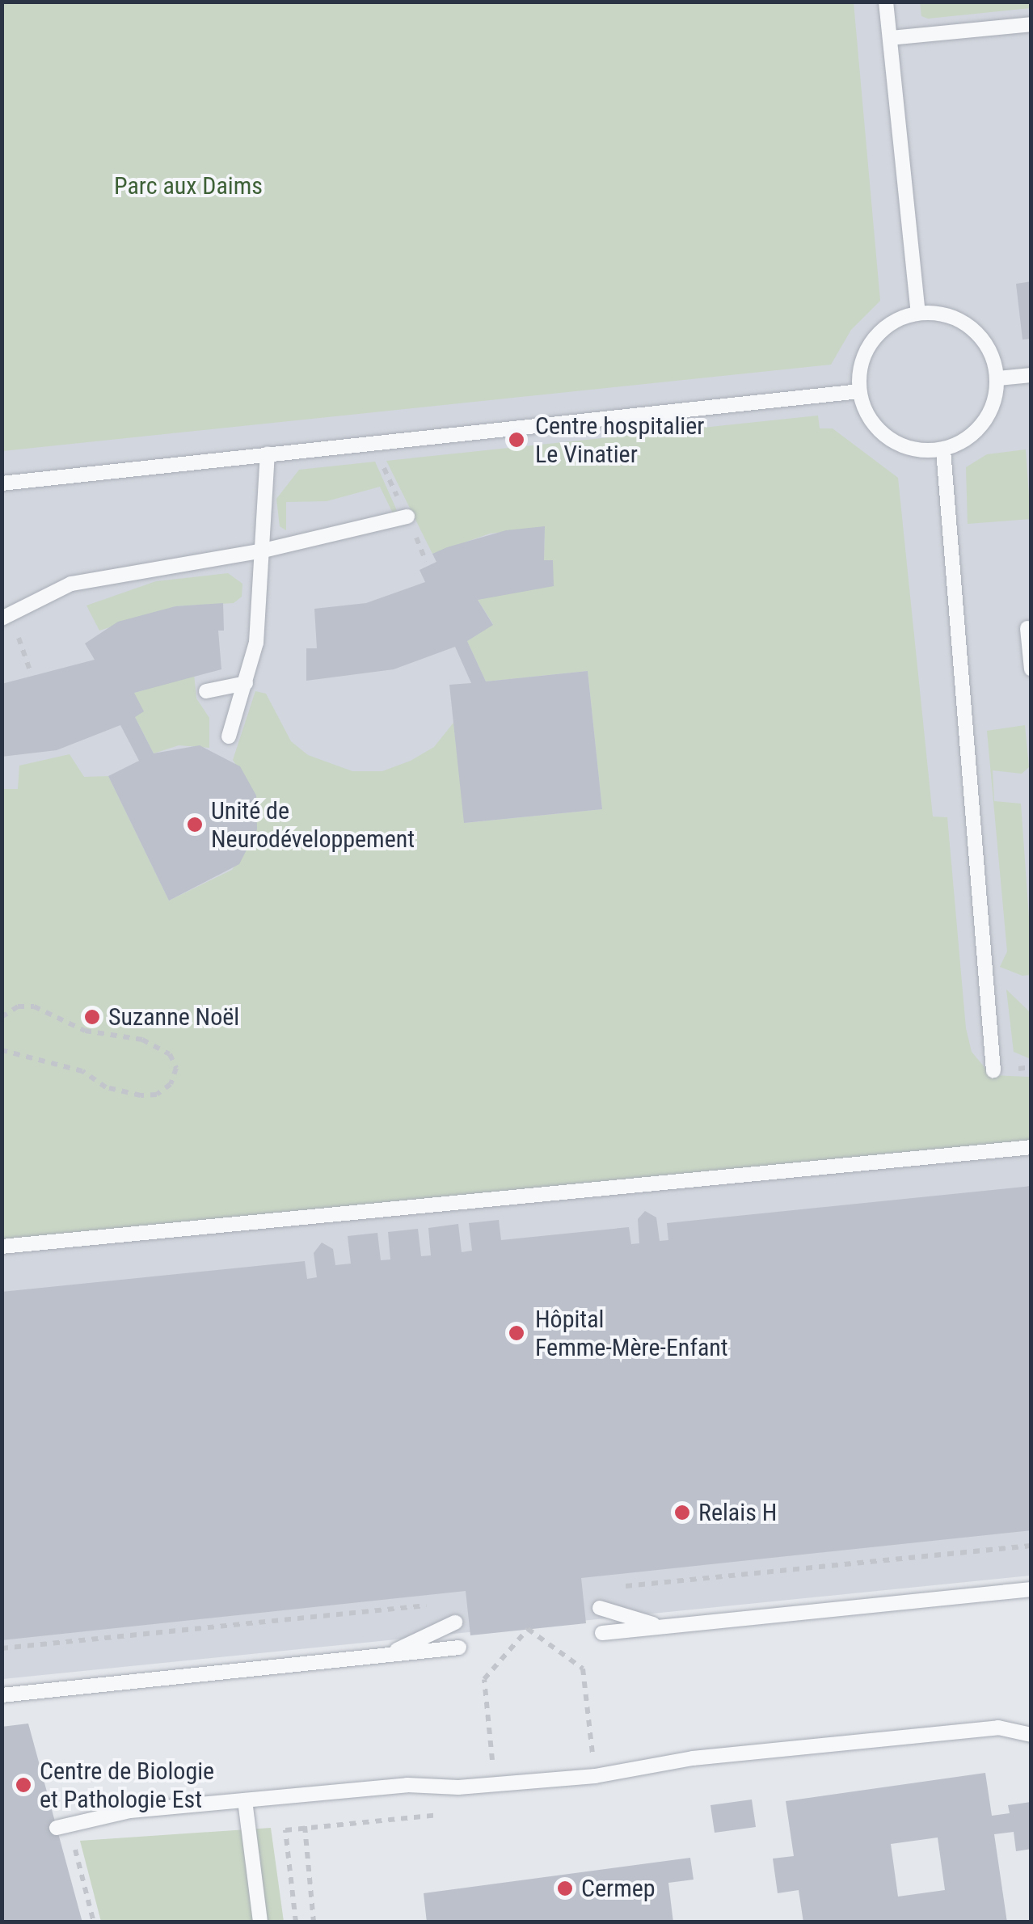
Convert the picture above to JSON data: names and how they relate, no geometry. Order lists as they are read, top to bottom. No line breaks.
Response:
{"parks":["Parc aux Daims"],"places":["Centre hospitalier Le Vinatier","Unité de Neurodéveloppement","Suzanne Noël","Hôpital Femme-Mère-Enfant","Relais H","Centre de Biologie et Pathologie Est","Cermep"]}
